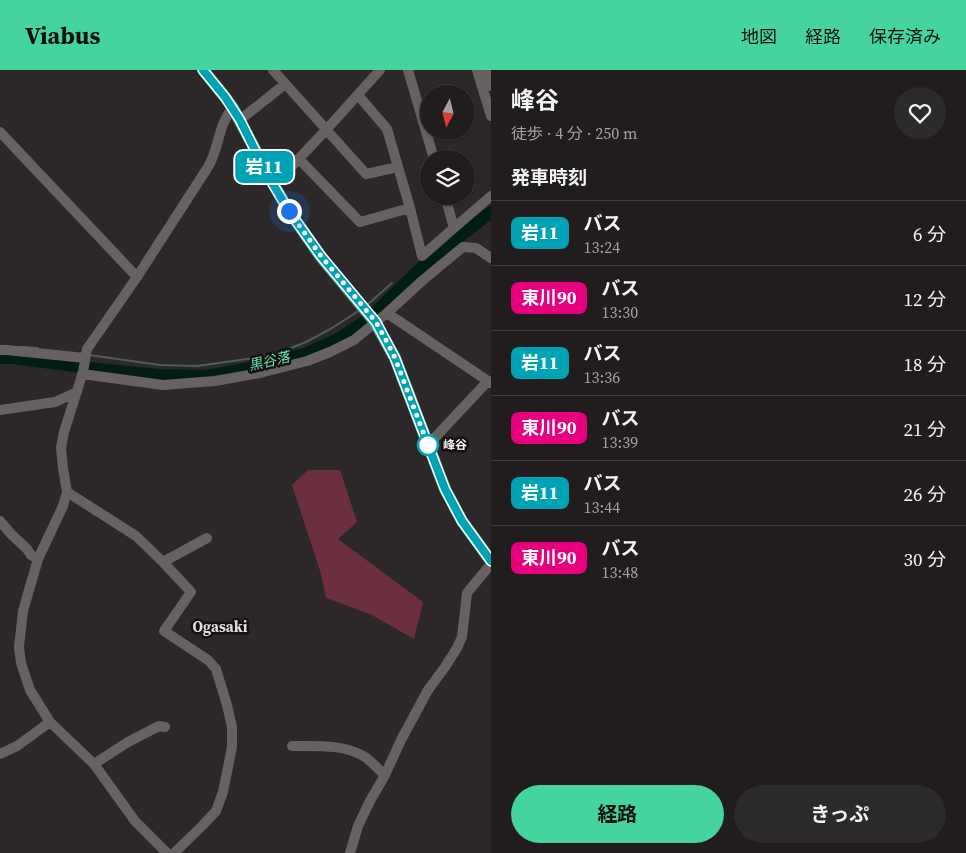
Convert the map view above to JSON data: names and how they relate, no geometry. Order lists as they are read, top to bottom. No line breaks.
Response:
{"districts":["Ogasaki"],"water":["黒谷落"],"places":["峰谷"],"lines":["bus line 岩11"],"north":"bottom","page":{"header":"Viabus","nav":["地図","経路","保存済み"],"on_map":"岩11","heading":[["峰谷","徒歩 · 4 分 · 250 m"],"発車時刻"],"list":[{"mark":"岩11","name":"バス","note":"13:24","value":"6 分"},{"mark":"東川90","name":"バス","note":"13:30","value":"12 分"},{"mark":"岩11","name":"バス","note":"13:36","value":"18 分"},{"mark":"東川90","name":"バス","note":"13:39","value":"21 分"},{"mark":"岩11","name":"バス","note":"13:44","value":"26 分"},{"mark":"東川90","name":"バス","note":"13:48","value":"30 分"}],"buttons":["経路","きっぷ"]}}
